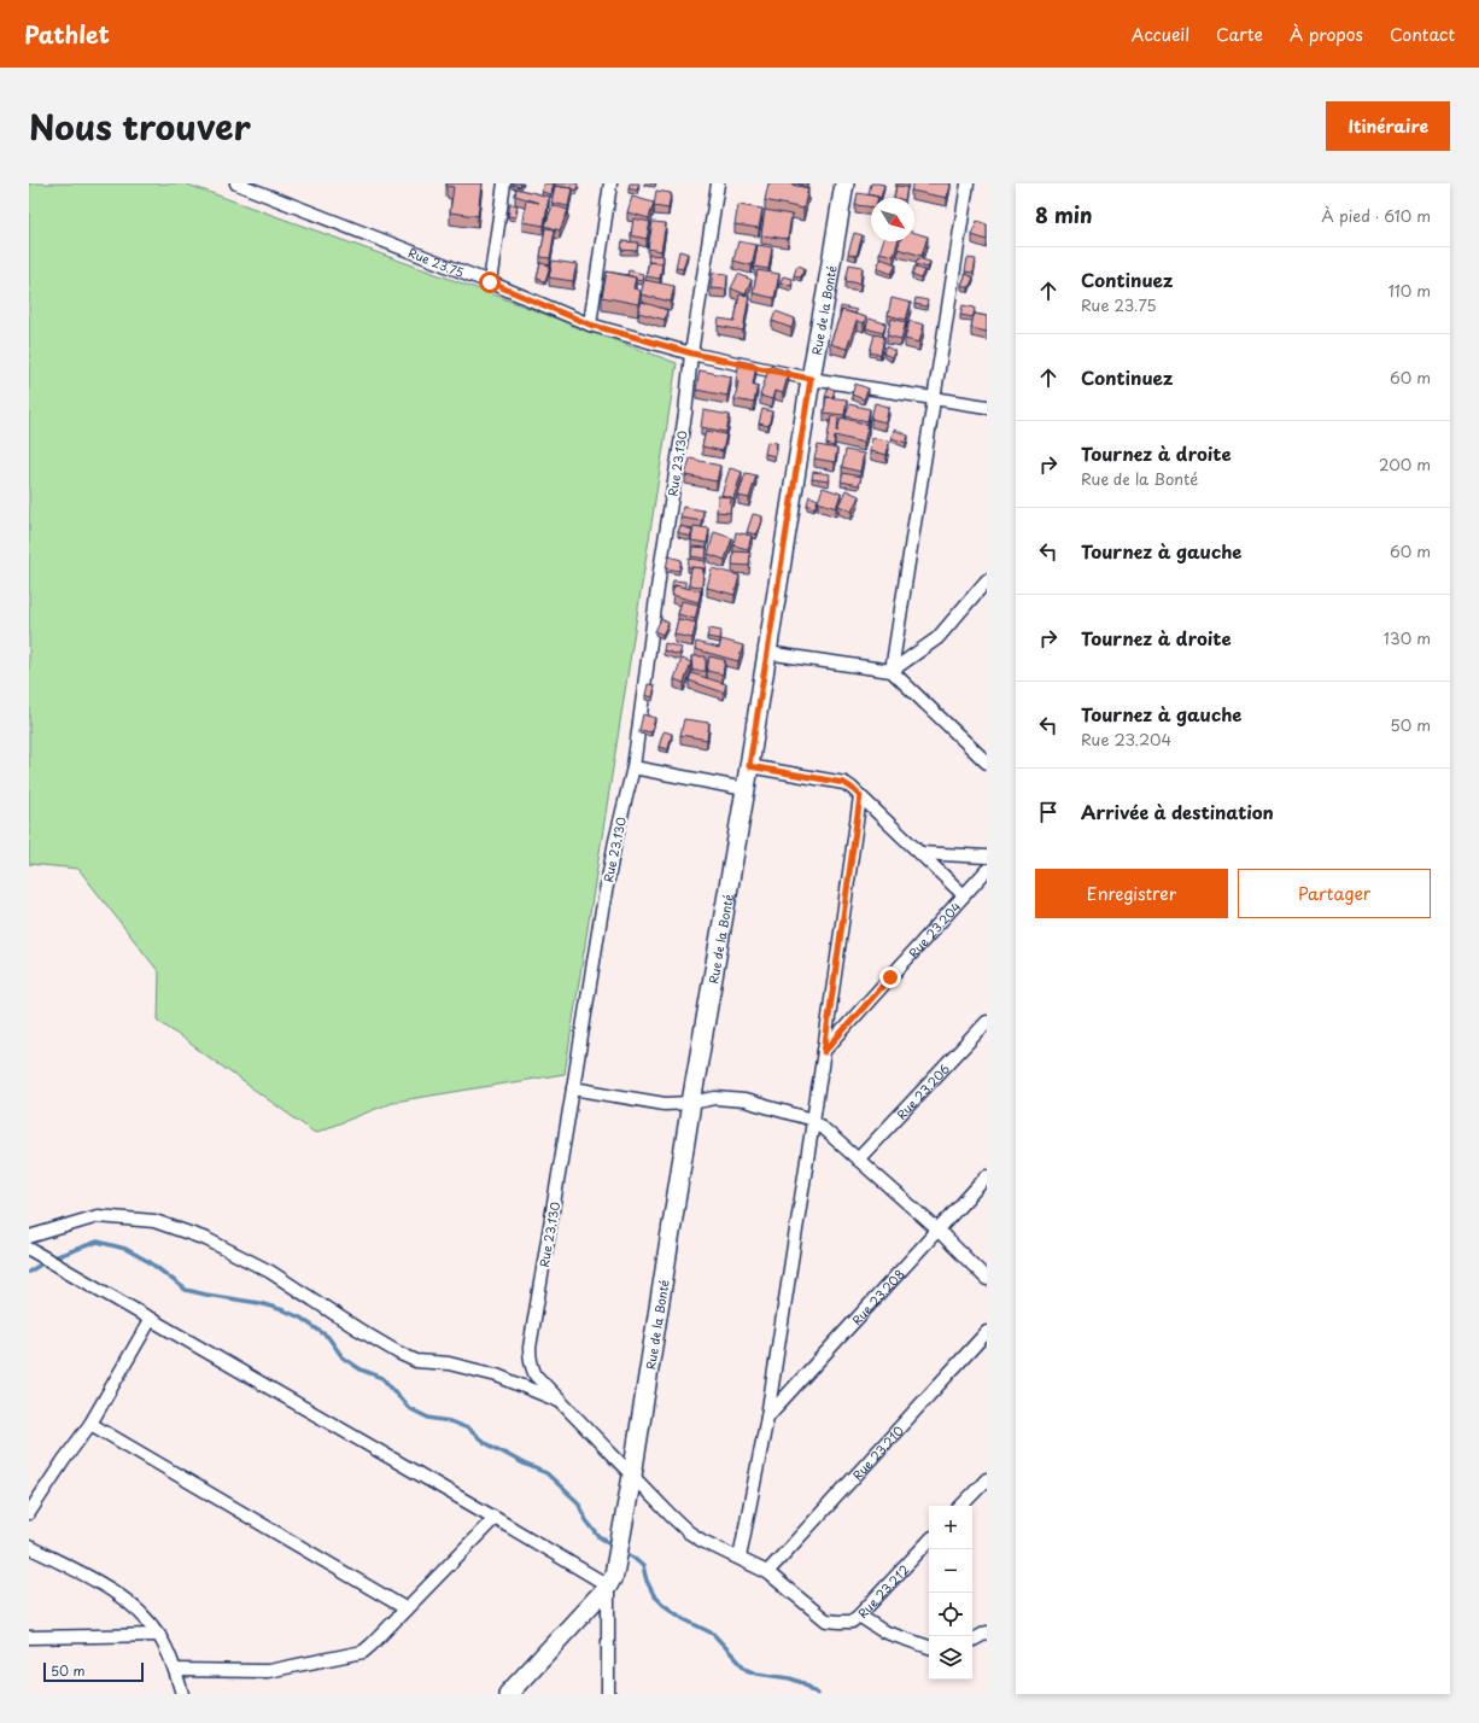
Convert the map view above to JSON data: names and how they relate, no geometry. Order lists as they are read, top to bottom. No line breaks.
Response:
{"streets":{"street":["Rue 23.75","Rue de la Bonté","Rue 23.130","Rue 23.204","Rue 23.206","Rue 23.208","Rue 23.210","Rue 23.212"]},"crossings":[["Rue 23.75","Rue de la Bonté"],["Rue 23.75","Rue 23.130"],["Rue de la Bonté","Rue 23.130"],["Rue 23.130","Rue 23.210"],["Rue 23.130","Rue 23.212"]],"scale_bar":"50 m","north":"bottom right","page":{"header":"Pathlet","nav":["Accueil","Carte","À propos","Contact"],"title":"Nous trouver","buttons":["Itinéraire",["Enregistrer","Partager"]],"heading":["8 min","À pied · 610 m"],"list":[["Continuez","Rue 23.75","110 m"],["Continuez","60 m"],["Tournez à droite","Rue de la Bonté","200 m"],["Tournez à gauche","60 m"],["Tournez à droite","130 m"],["Tournez à gauche","Rue 23.204","50 m"],"Arrivée à destination"],"map_buttons":["+","−"],"scale":"50 m"}}
